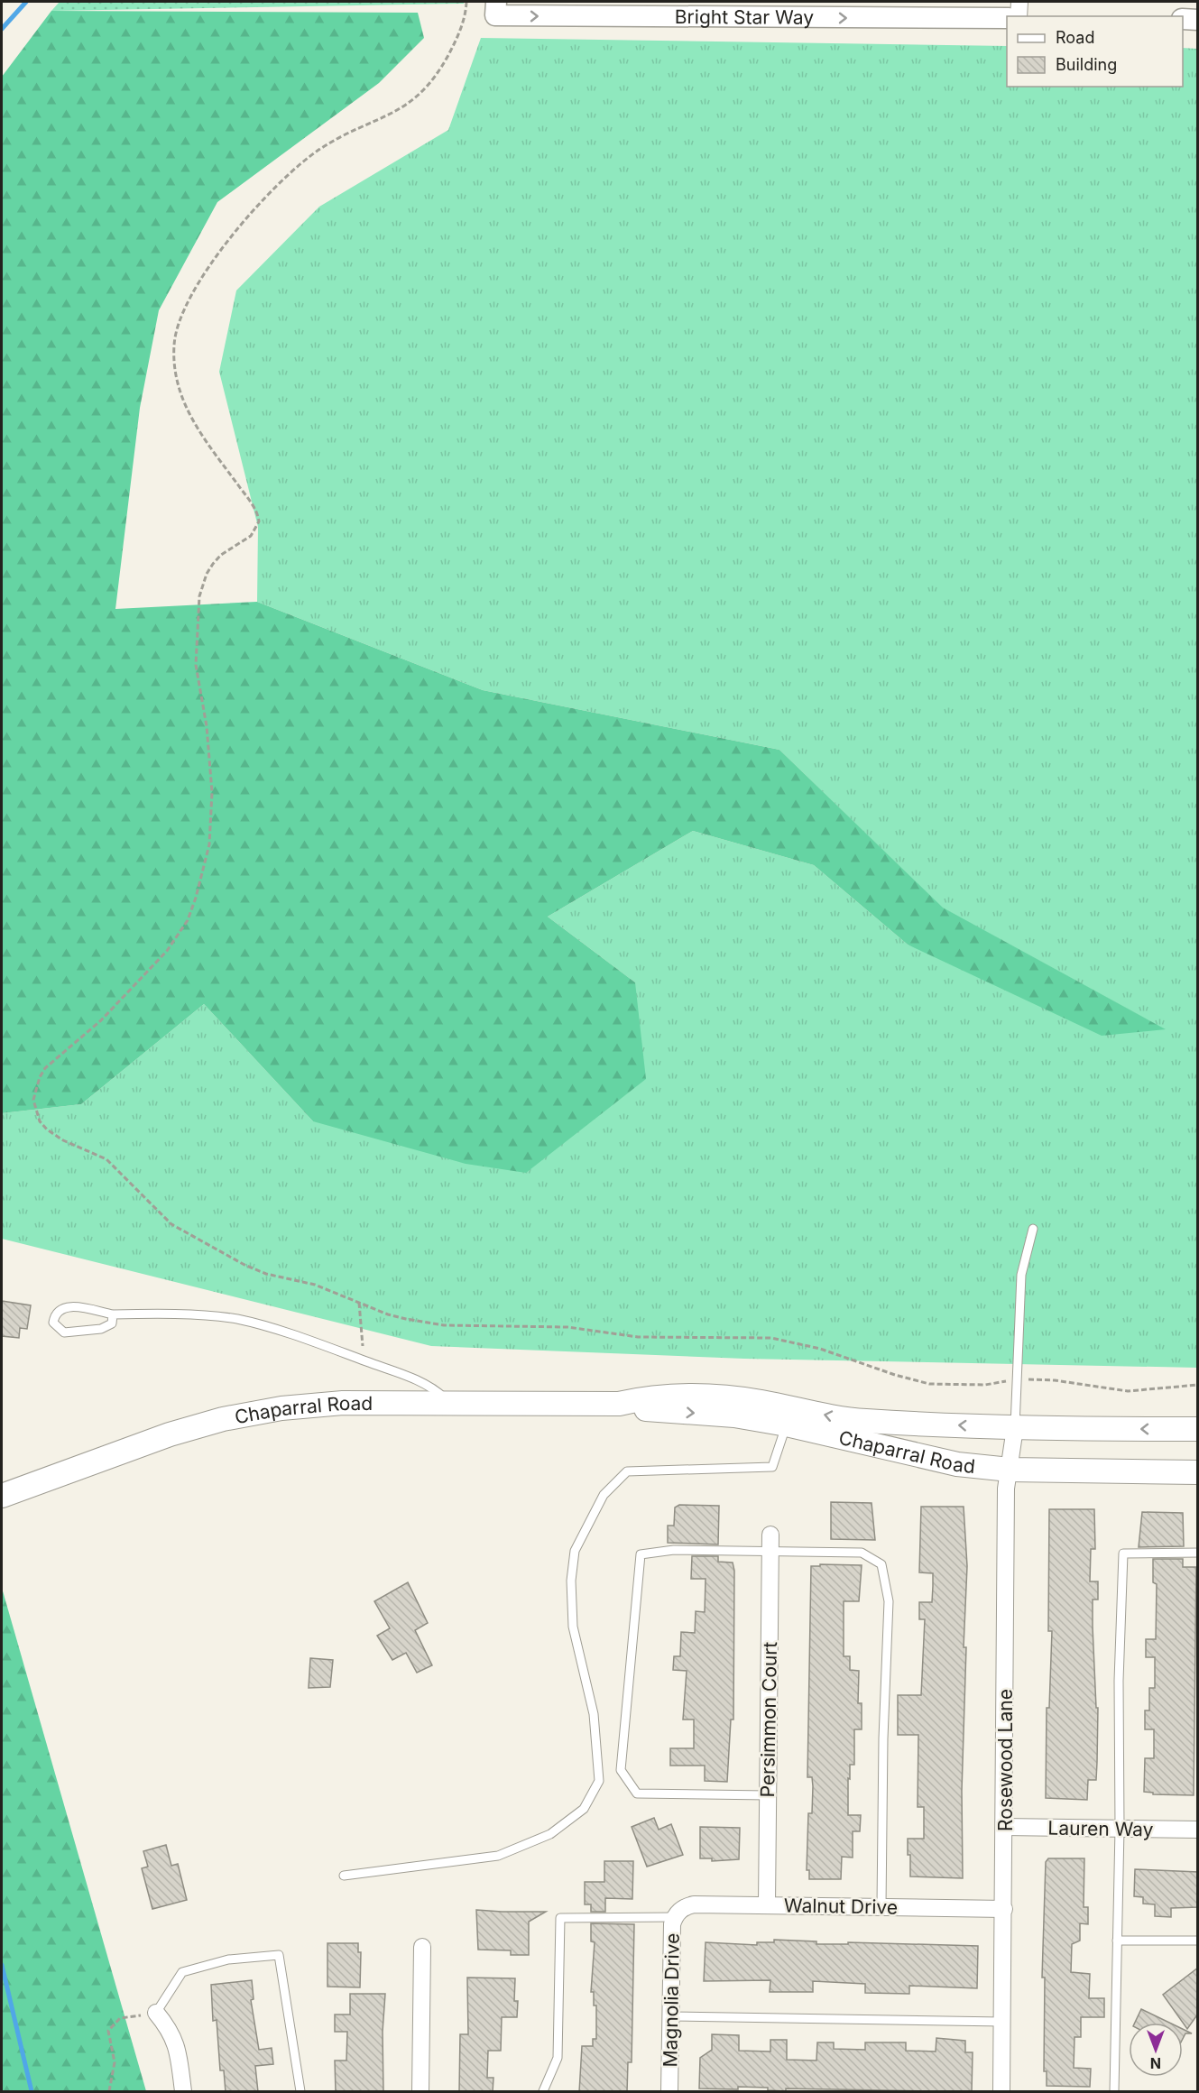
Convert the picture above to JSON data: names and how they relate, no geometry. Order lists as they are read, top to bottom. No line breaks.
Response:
{"streets":{"main road":["Chaparral Road"],"street":["Bright Star Way","Persimmon Court","Rosewood Lane","Lauren Way","Walnut Drive","Magnolia Drive"]},"crossings":[["Chaparral Road","Rosewood Lane"],["Persimmon Court","Walnut Drive"],["Rosewood Lane","Lauren Way"],["Rosewood Lane","Walnut Drive"],["Walnut Drive","Magnolia Drive"]],"one_way":["Bright Star Way"],"legend":["Road","Building"],"north":"bottom"}
